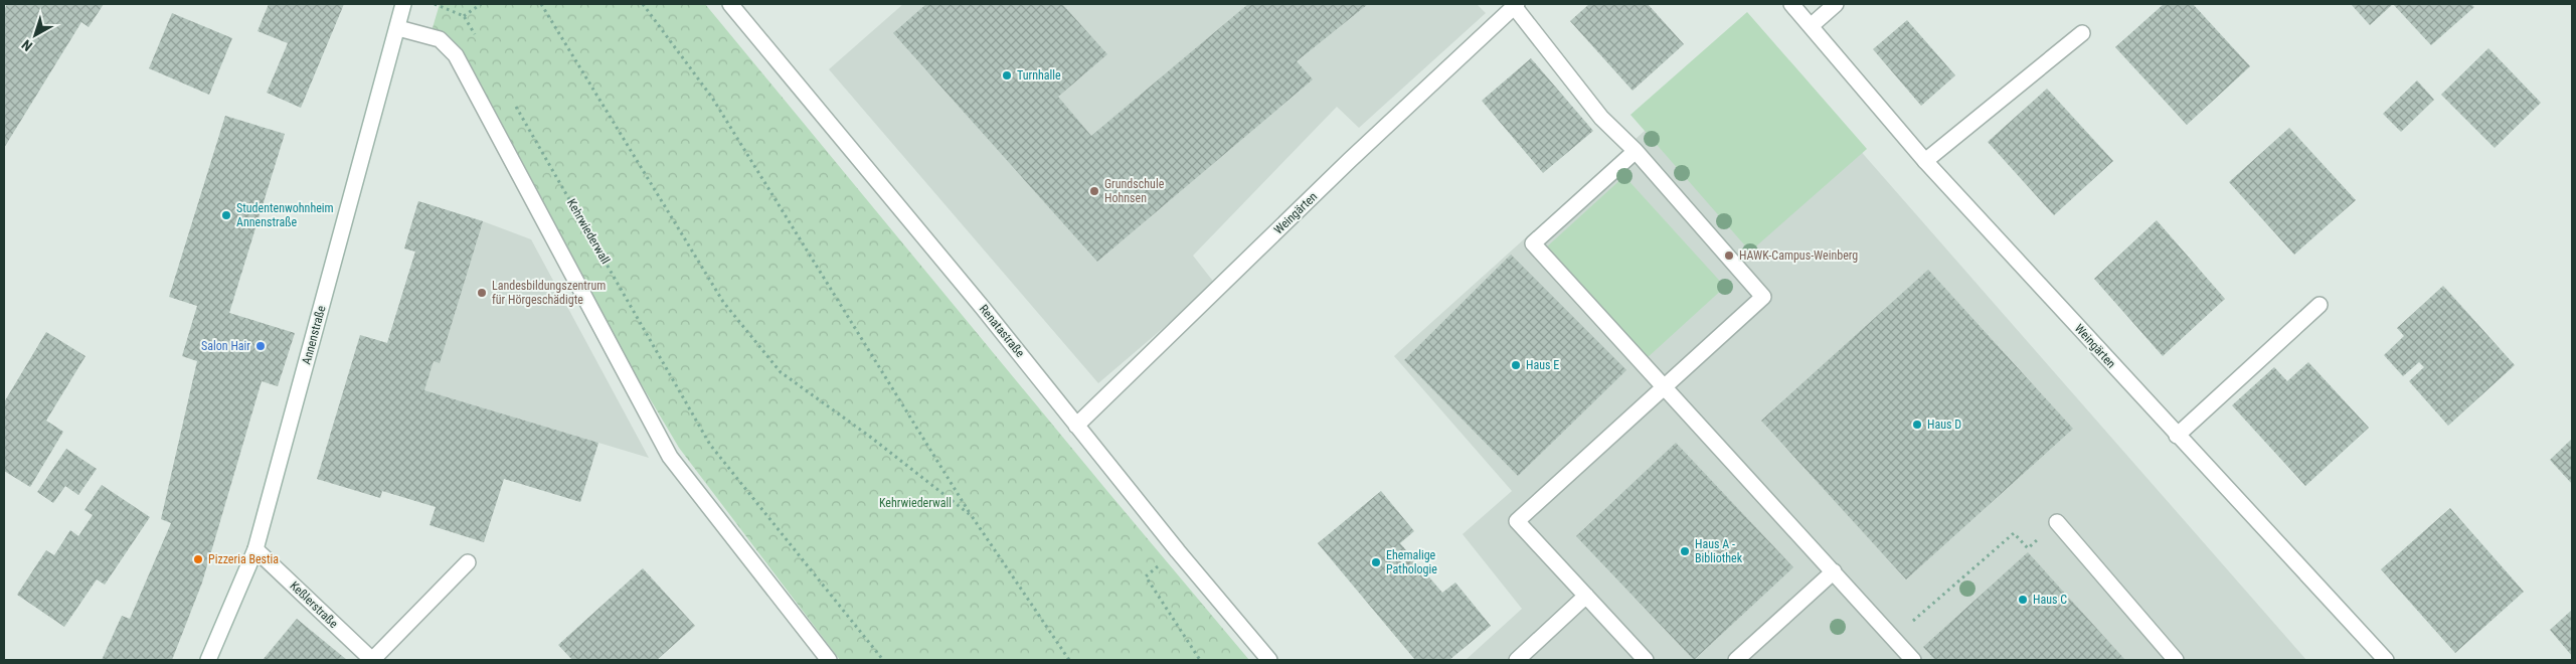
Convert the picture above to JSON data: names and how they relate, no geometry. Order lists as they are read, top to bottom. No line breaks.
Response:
{"streets":{"street":["Weingärten","Renatastraße","Annenstraße","Keßlerstraße"],"path":["Kehrwiederwall"]},"crossings":[["Weingärten","Renatastraße"],["Annenstraße","Keßlerstraße"]],"parks":["Kehrwiederwall"],"places":["Turnhalle","Grundschule Hohnsen","Studentenwohnheim Annenstraße","HAWK-Campus-Weinberg","Landesbildungszentrum für Hörgeschädigte","Salon Hair","Haus E","Haus D","Haus A - Bibliothek","Pizzeria Bestia","Ehemalige Pathologie","Haus C"],"north":"bottom left"}
